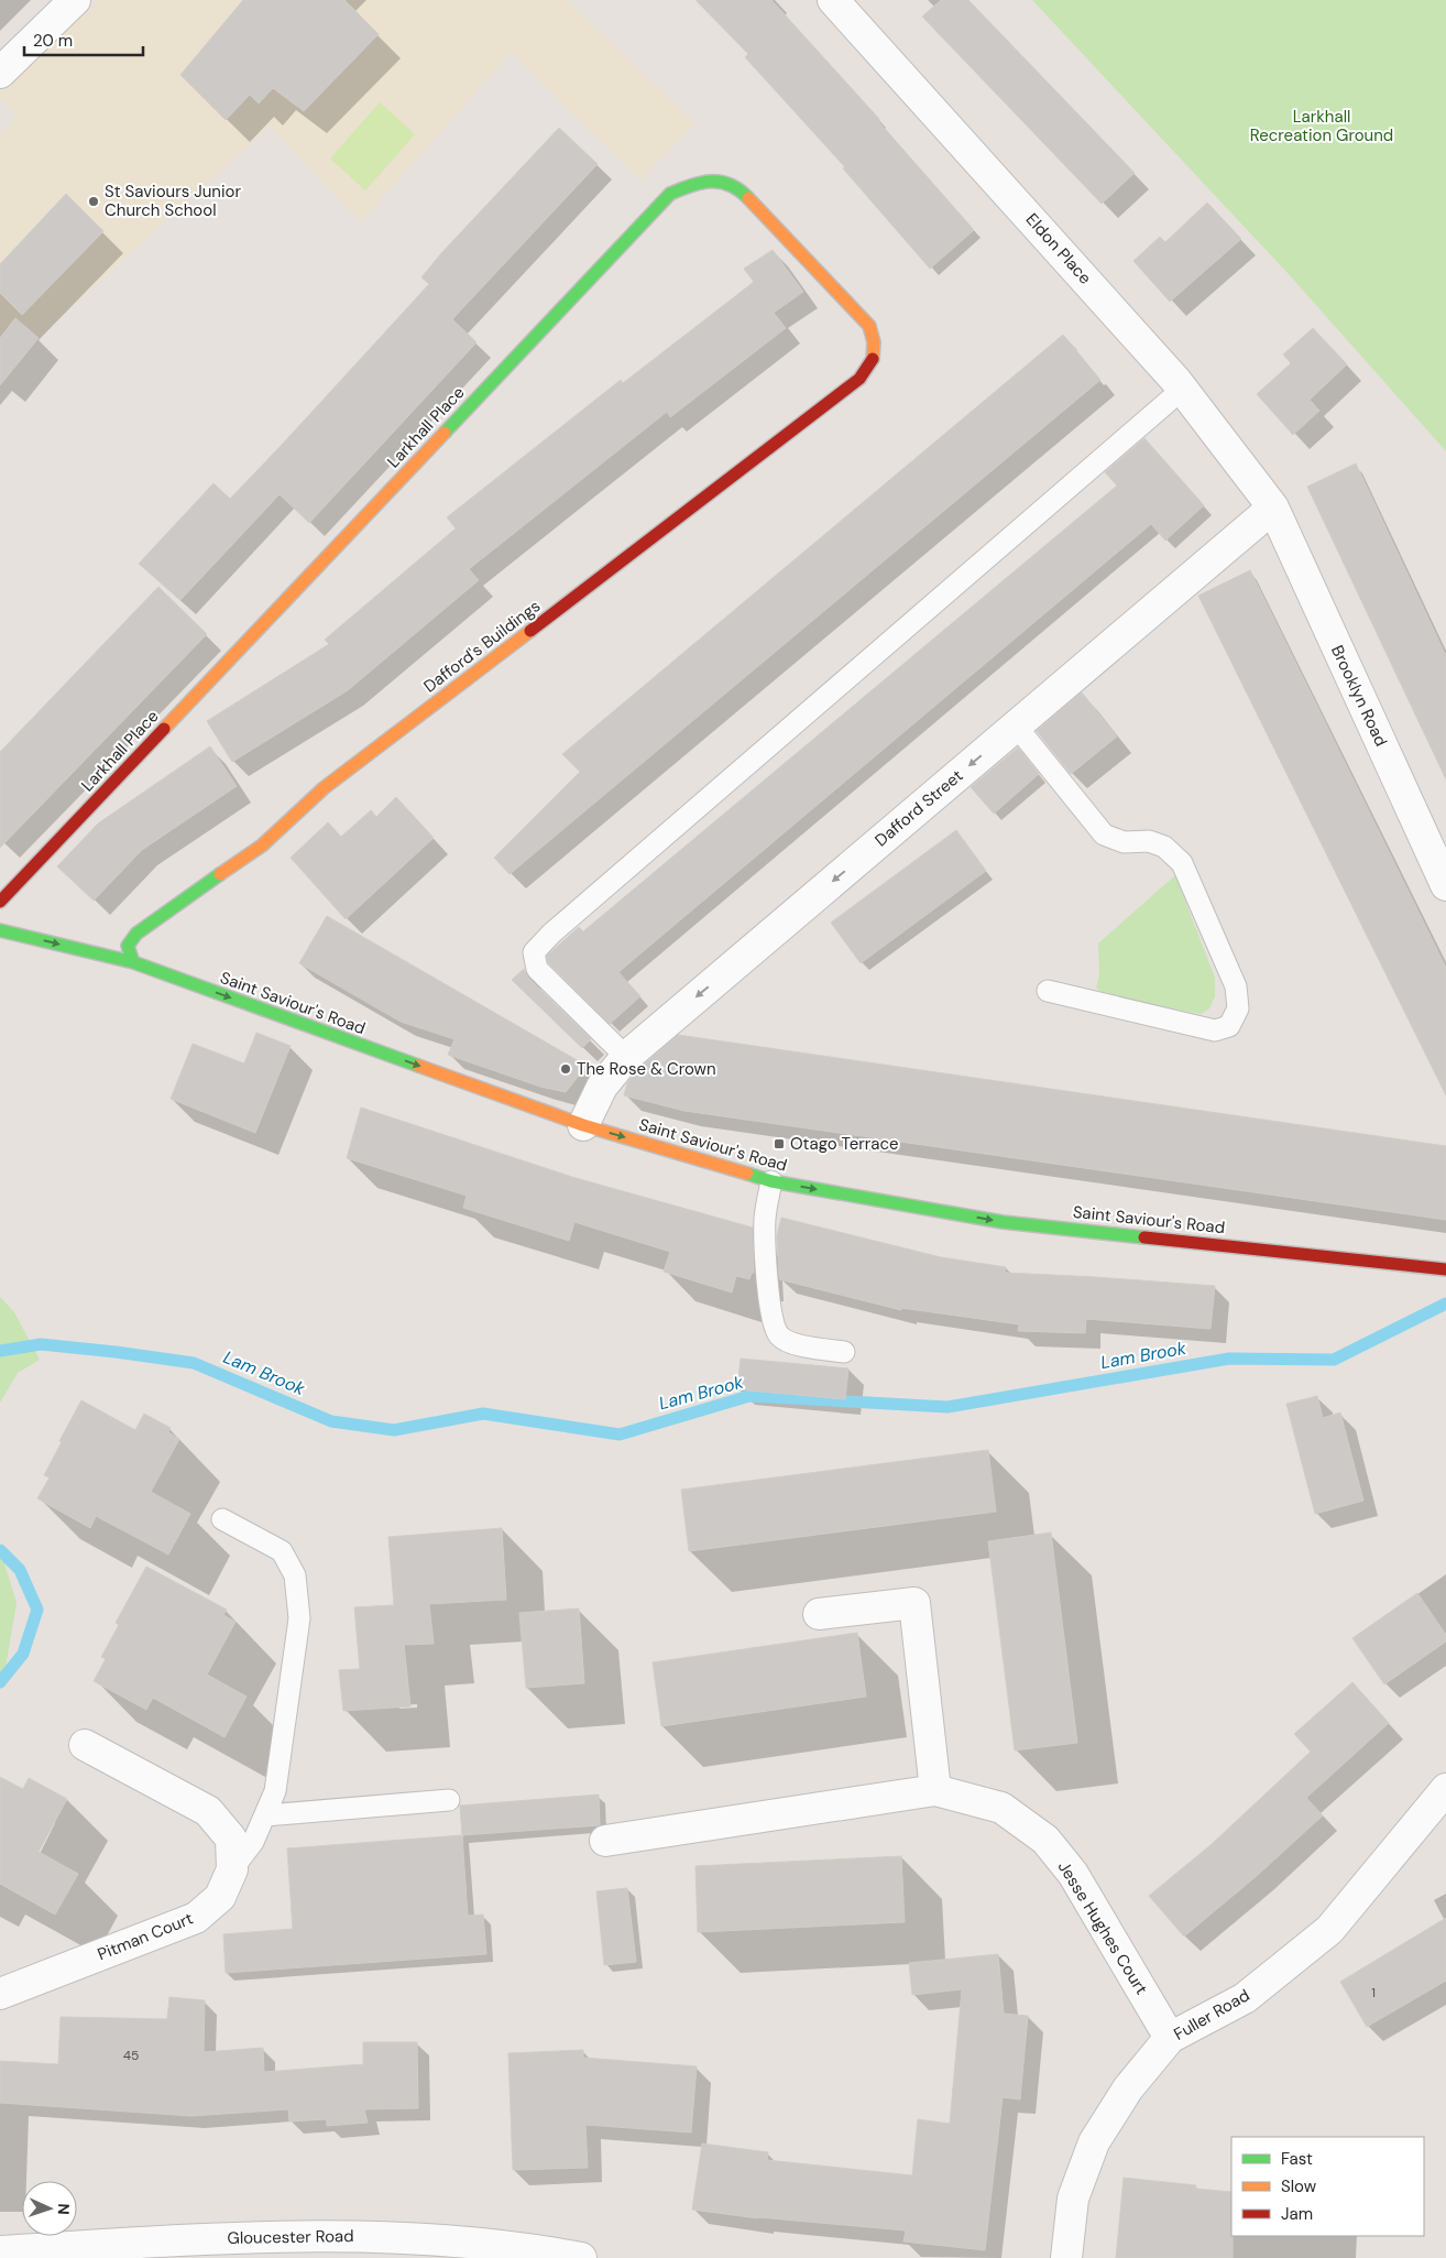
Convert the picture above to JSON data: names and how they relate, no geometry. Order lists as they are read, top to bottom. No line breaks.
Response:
{"streets":{"street":["Eldon Place","Larkhall Place","Dafford's Buildings","Brooklyn Road","Dafford Street","Saint Saviour's Road","Jesse Hughes Court","Pitman Court","Fuller Road","Gloucester Road"]},"crossings":[["Eldon Place","Brooklyn Road"],["Eldon Place","Dafford Street"],["Larkhall Place","Dafford's Buildings"],["Dafford's Buildings","Saint Saviour's Road"],["Brooklyn Road","Dafford Street"],["Dafford Street","Saint Saviour's Road"],["Jesse Hughes Court","Fuller Road"]],"one_way":["Dafford Street","Saint Saviour's Road"],"water":["Lam Brook"],"parks":["Larkhall Recreation Ground"],"places":{"other":["St Saviours Junior Church School","The Rose & Crown"],"transit":["Otago Terrace"]},"house_numbers":["1","45"],"legend":["Fast","Slow","Jam"],"scale_bar":"20 m","north":"right"}
